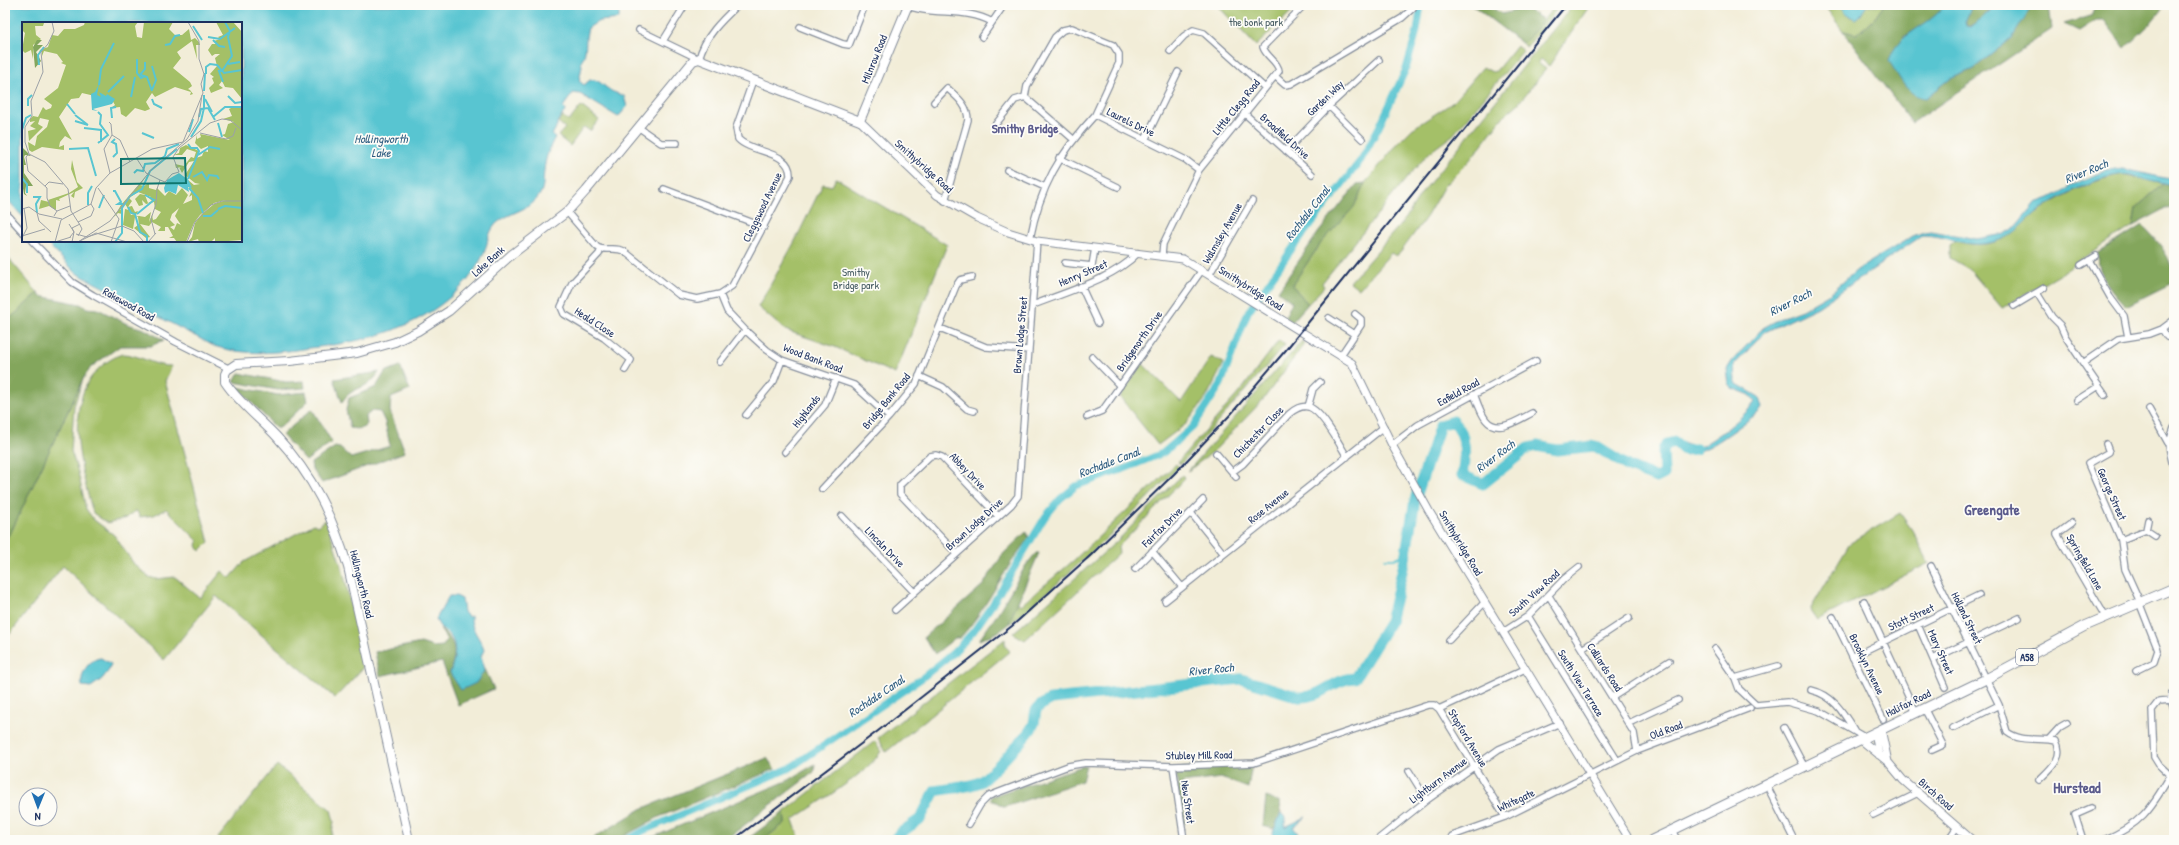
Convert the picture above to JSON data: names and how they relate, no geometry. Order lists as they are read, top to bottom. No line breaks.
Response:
{"streets":{"highway":["A58","Halifax Road"],"main road":["Milnrow Road","Smithybridge Road","Lake Bank","Hollingworth Road"],"street":["Garden Way","Little Clegg Road","Laurels Drive","Broadfield Drive","Cleggswood Avenue","Walmsley Avenue","Henry Street","Rakewood Road","Heald Close","Brown Lodge Street","Bridgenorth Drive","Wood Bank Road","Eafield Road","Bridge Bank Road","Highlands","Chichester Close","Abbey Drive","George Street","Rose Avenue","Brown Lodge Drive","Fairfax Drive","Lincoln Drive","Springfield Lane","South View Road","Stott Street","Holland Street","Mary Street","Brooklyn Avenue","Calliards Road","South View Terrace","Old Road","Stopford Avenue","Stubley Mill Road","Lightburn Avenue","Birch Road","Whitegate","New Street"]},"crossings":[["Milnrow Road","Smithybridge Road"],["Garden Way","Broadfield Drive"],["Little Clegg Road","Laurels Drive"],["Little Clegg Road","Broadfield Drive"],["Little Clegg Road","Smithybridge Road"],["Laurels Drive","Smithybridge Road"],["Smithybridge Road","Cleggswood Avenue"],["Smithybridge Road","Walmsley Avenue"],["Smithybridge Road","Lake Bank"],["Smithybridge Road","Henry Street"],["Smithybridge Road","Brown Lodge Street"],["Smithybridge Road","Bridgenorth Drive"],["Smithybridge Road","Eafield Road"],["Smithybridge Road","Rose Avenue"],["Smithybridge Road","South View Road"],["Smithybridge Road","Old Road"],["Smithybridge Road","Stopford Avenue"],["Smithybridge Road","Lightburn Avenue"],["Smithybridge Road","Whitegate"],["Cleggswood Avenue","Wood Bank Road"],["Lake Bank","Rakewood Road"],["Lake Bank","Hollingworth Road"],["Henry Street","Brown Lodge Street"],["Rakewood Road","Hollingworth Road"],["Brown Lodge Street","Brown Lodge Drive"],["Wood Bank Road","Bridge Bank Road"],["Wood Bank Road","Highlands"],["Abbey Drive","Brown Lodge Drive"],["George Street","Halifax Road"],["Brown Lodge Drive","Lincoln Drive"],["Springfield Lane","Halifax Road"],["South View Road","Calliards Road"],["South View Road","South View Terrace"],["Stott Street","Holland Street"],["Stott Street","Mary Street"],["Stott Street","Brooklyn Avenue"],["Holland Street","Halifax Road"],["Calliards Road","Old Road"],["South View Terrace","Old Road"],["Halifax Road","Birch Road"],["Old Road","Whitegate"],["Stopford Avenue","Stubley Mill Road"],["Stopford Avenue","Lightburn Avenue"],["Stopford Avenue","Whitegate"],["Stubley Mill Road","New Street"]],"districts":["Smithy Bridge","Greengate","Hurstead"],"water":["Hollingworth Lake","River Roch","Rochdale Canal"],"parks":["the bonk park","Smithy Bridge park"],"north":"bottom"}
